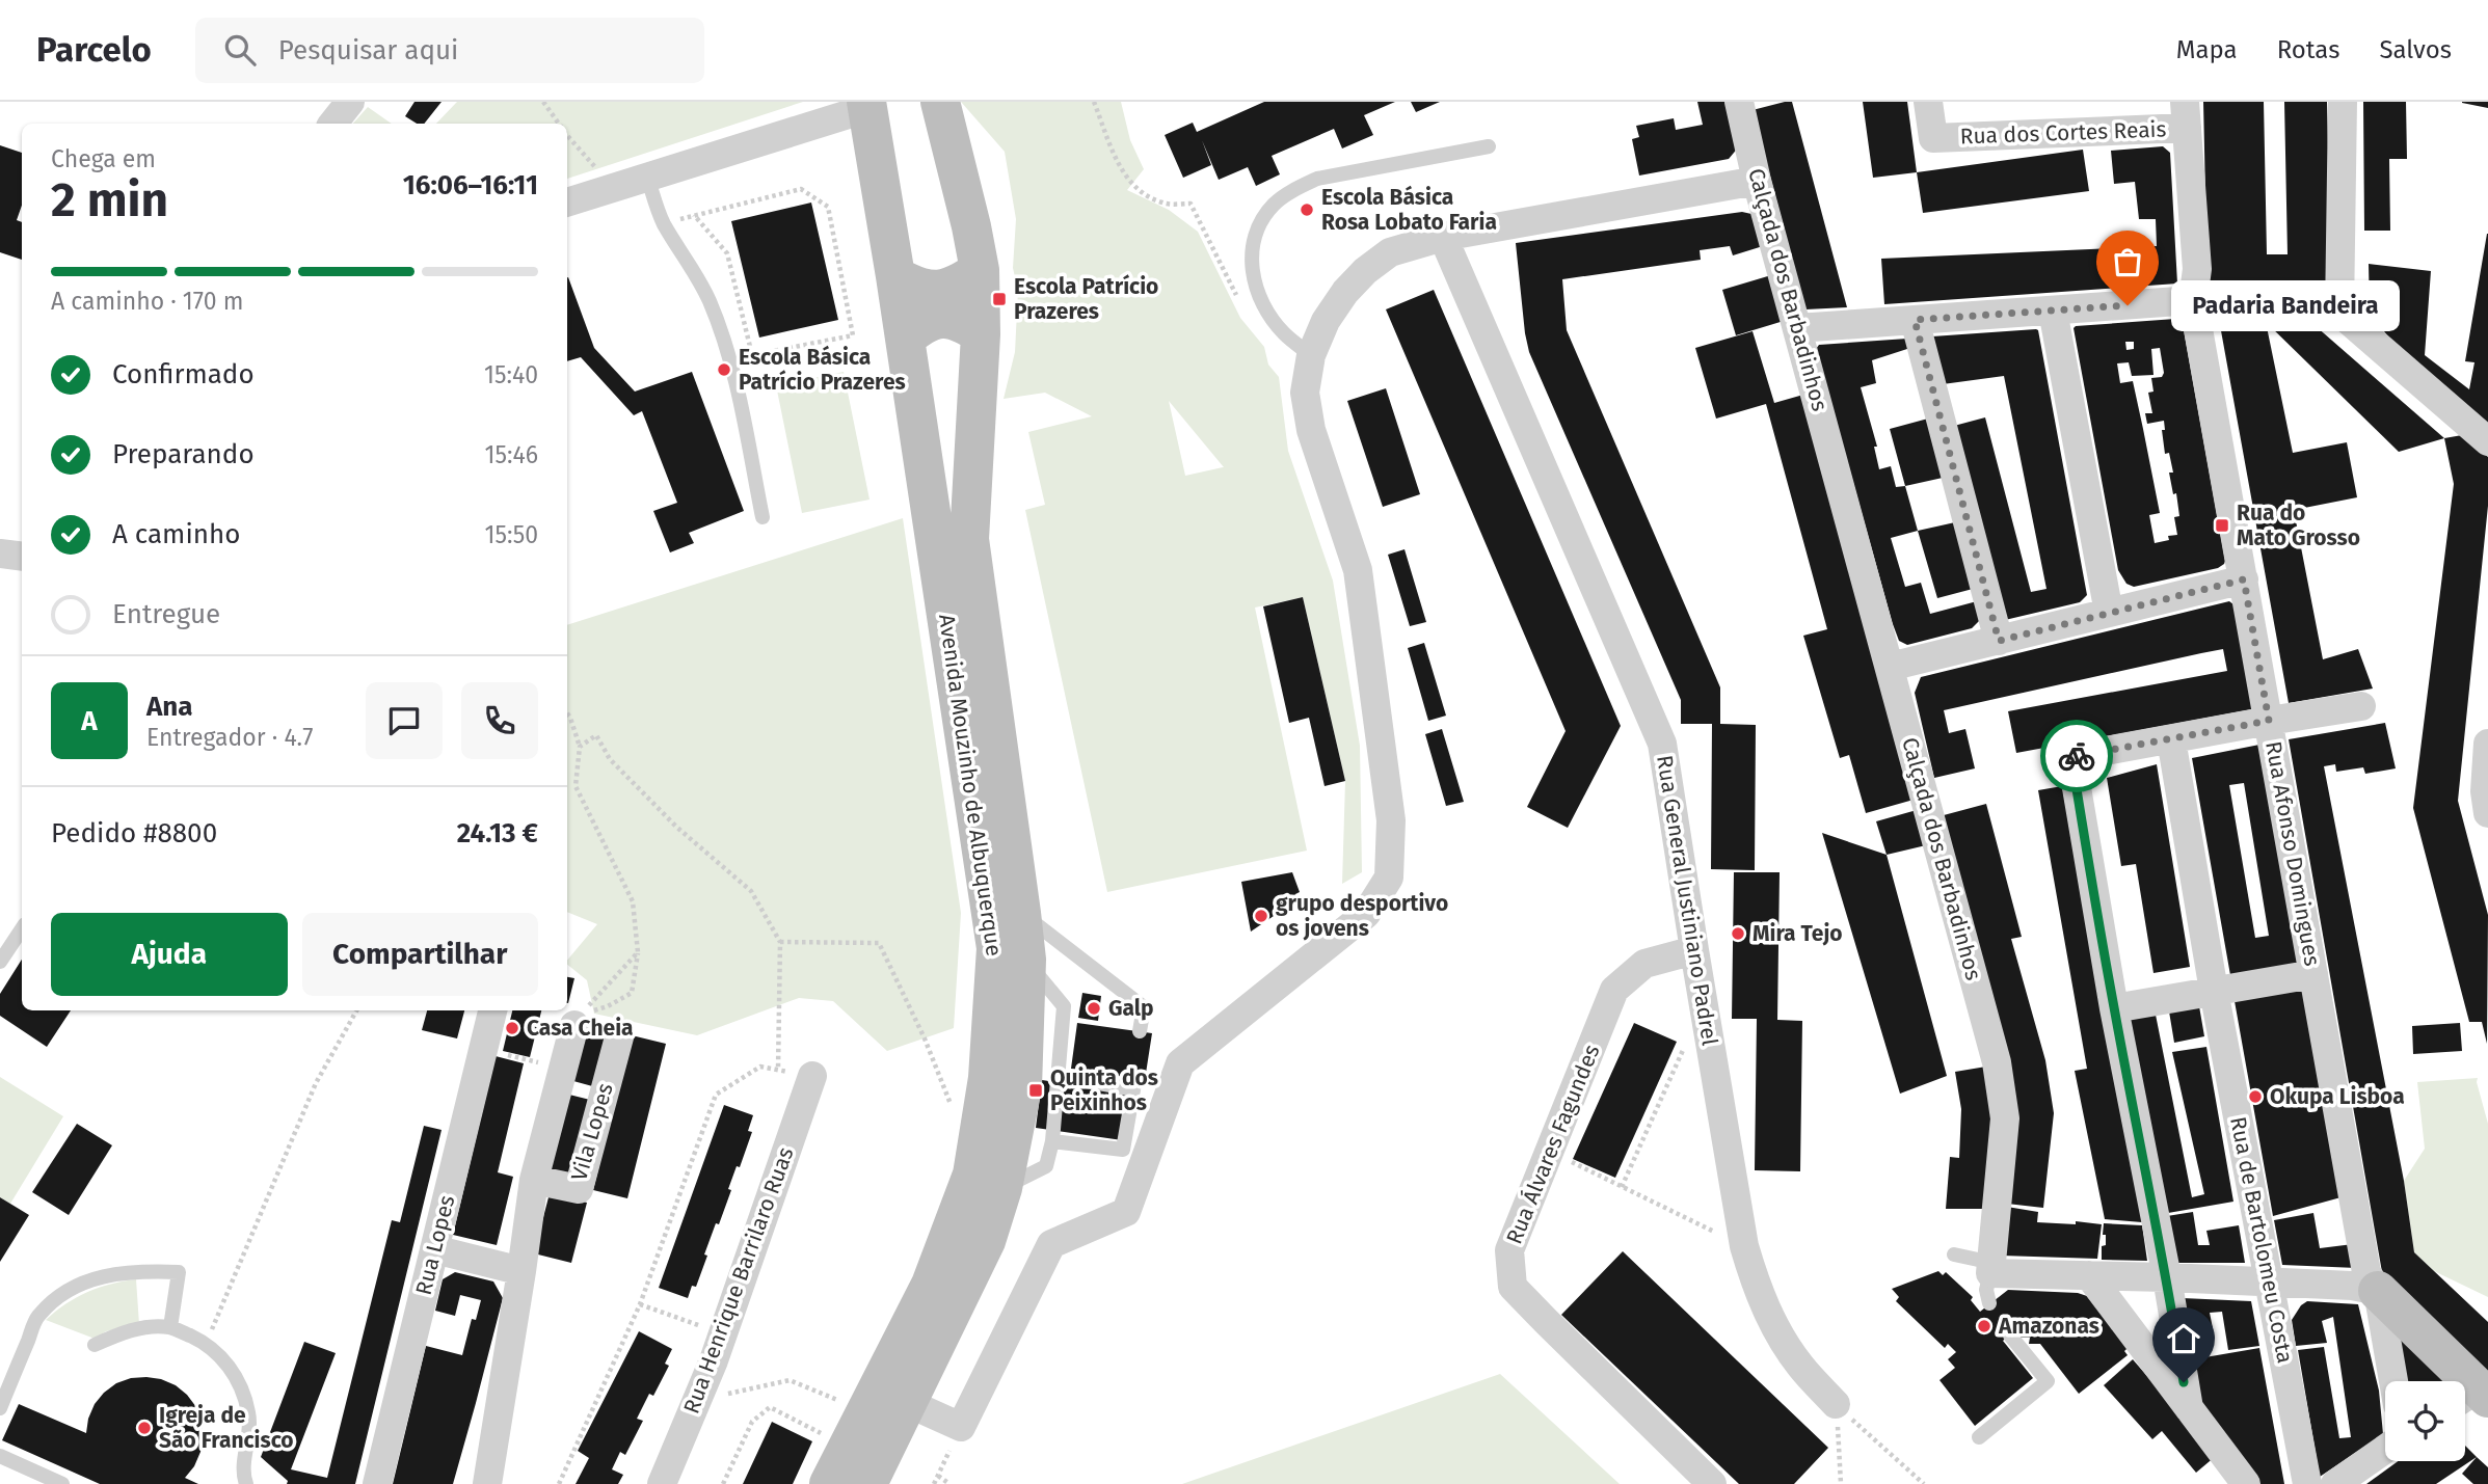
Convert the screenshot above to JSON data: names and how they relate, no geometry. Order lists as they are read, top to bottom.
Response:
{
  "streets": {
    "main road": ["Avenida Mouzinho de Albuquerque"],
    "street": [
      "Rua dos Cortes Reais",
      "Calçada dos Barbadinhos",
      "Rua Afonso Domingues",
      "Rua General Justiniano Padrel",
      "Vila Lopes",
      "Rua Álvares Fagundes",
      "Rua de Bartolomeu Costa",
      "Rua Lopes",
      "Rua Henrique Barrilaro Ruas"
    ]
  },
  "crossings": [
    ["Rua dos Cortes Reais", "Rua Afonso Domingues"],
    ["Rua General Justiniano Padrel", "Rua Álvares Fagundes"]
  ],
  "places": {
    "other": [
      "Escola Básica Rosa Lobato Faria",
      "Padaria Bandeira",
      "Escola Básica Patrício Prazeres",
      "grupo desportivo os jovens",
      "Mira Tejo",
      "Galp",
      "Casa Cheia",
      "Okupa Lisboa",
      "Amazonas",
      "Igreja de São Francisco"
    ],
    "transit": ["Escola Patrício Prazeres", "Rua do Mato Grosso", "Quinta dos Peixinhos"]
  },
  "page": {
    "header": "Parcelo",
    "search": "Pesquisar aqui",
    "nav": ["Mapa", "Rotas", "Salvos"],
    "heading": ["2 min", "Chega em", "16:06–16:11"],
    "panel": [
      "Ana",
      "Entregador · 4.7",
      "Pedido #8800",
      "24.13 €"
    ],
    "bar": "A caminho · 170 m",
    "bubble": "Padaria Bandeira",
    "list": [
      ["Confirmado", "15:40"],
      ["Preparando", "15:46"],
      ["A caminho", "15:50"],
      "Entregue"
    ],
    "round": "A",
    "buttons": ["Ajuda", "Compartilhar"]
  }
}
